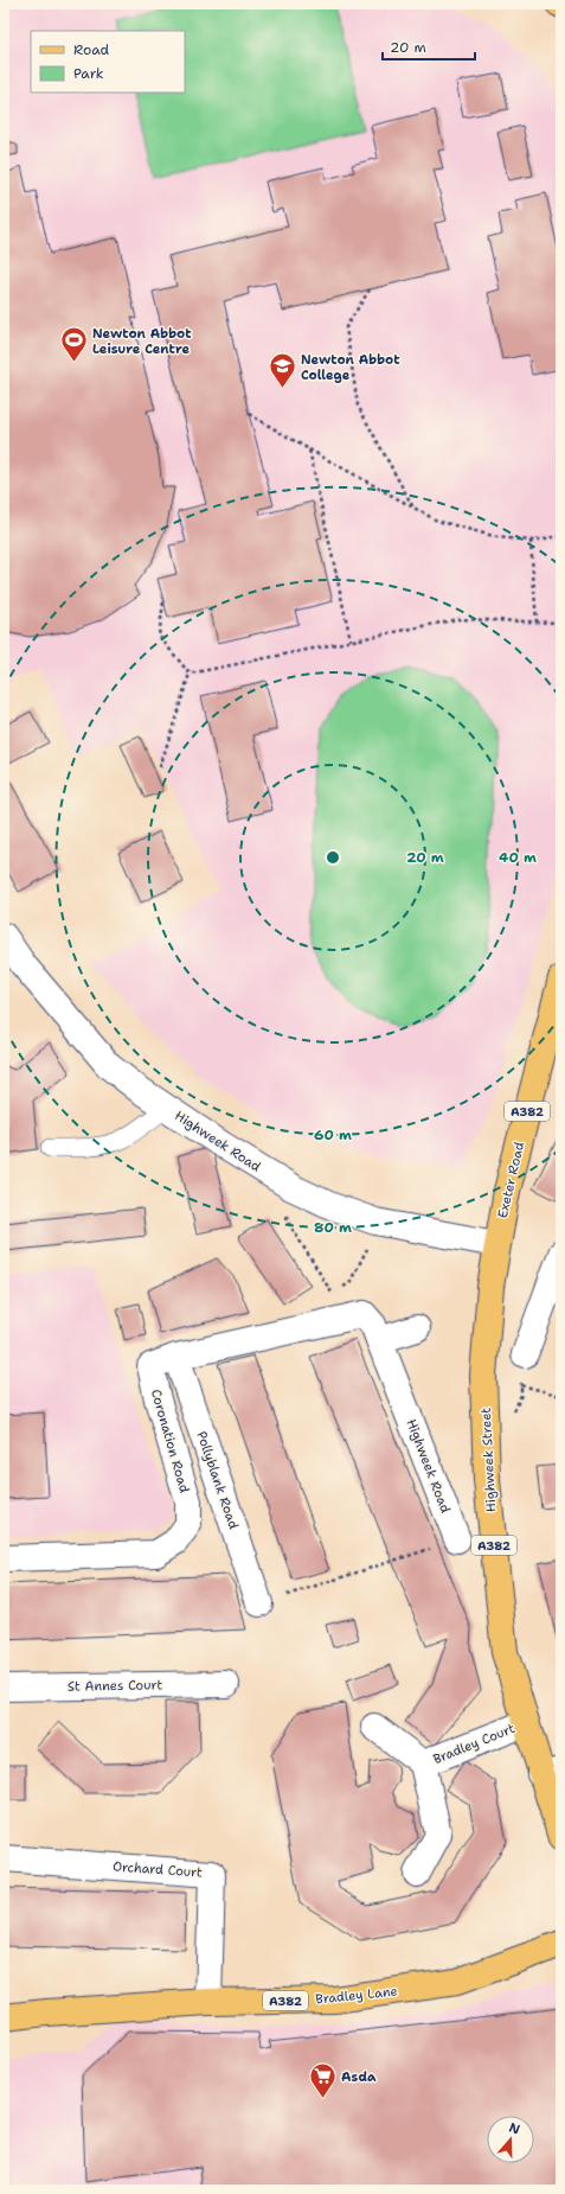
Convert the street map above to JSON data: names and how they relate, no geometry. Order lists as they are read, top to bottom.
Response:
{
  "streets": {
    "main road": [
      "A382",
      "Exeter Road",
      "Highweek Street",
      "Bradley Lane"
    ],
    "street": [
      "Highweek Road",
      "Coronation Road",
      "Pollyblank Road",
      "St Annes Court",
      "Bradley Court",
      "Orchard Court"
    ]
  },
  "crossings": [
    ["Highweek Road", "Exeter Road"],
    ["Highweek Road", "Coronation Road"],
    ["Highweek Road", "Highweek Street"],
    ["Exeter Road", "Highweek Street"],
    ["Coronation Road", "Pollyblank Road"],
    ["Highweek Street", "Bradley Court"],
    ["Orchard Court", "Bradley Lane"]
  ],
  "places": {
    "sports": ["Newton Abbot Leisure Centre"],
    "school or university": ["Newton Abbot College"],
    "supermarket": ["Asda"]
  },
  "legend": ["Road", "Park"],
  "scale_bar": "20 m",
  "north": "top",
  "rings": [
    "20 m",
    "40 m",
    "60 m",
    "80 m"
  ]
}
